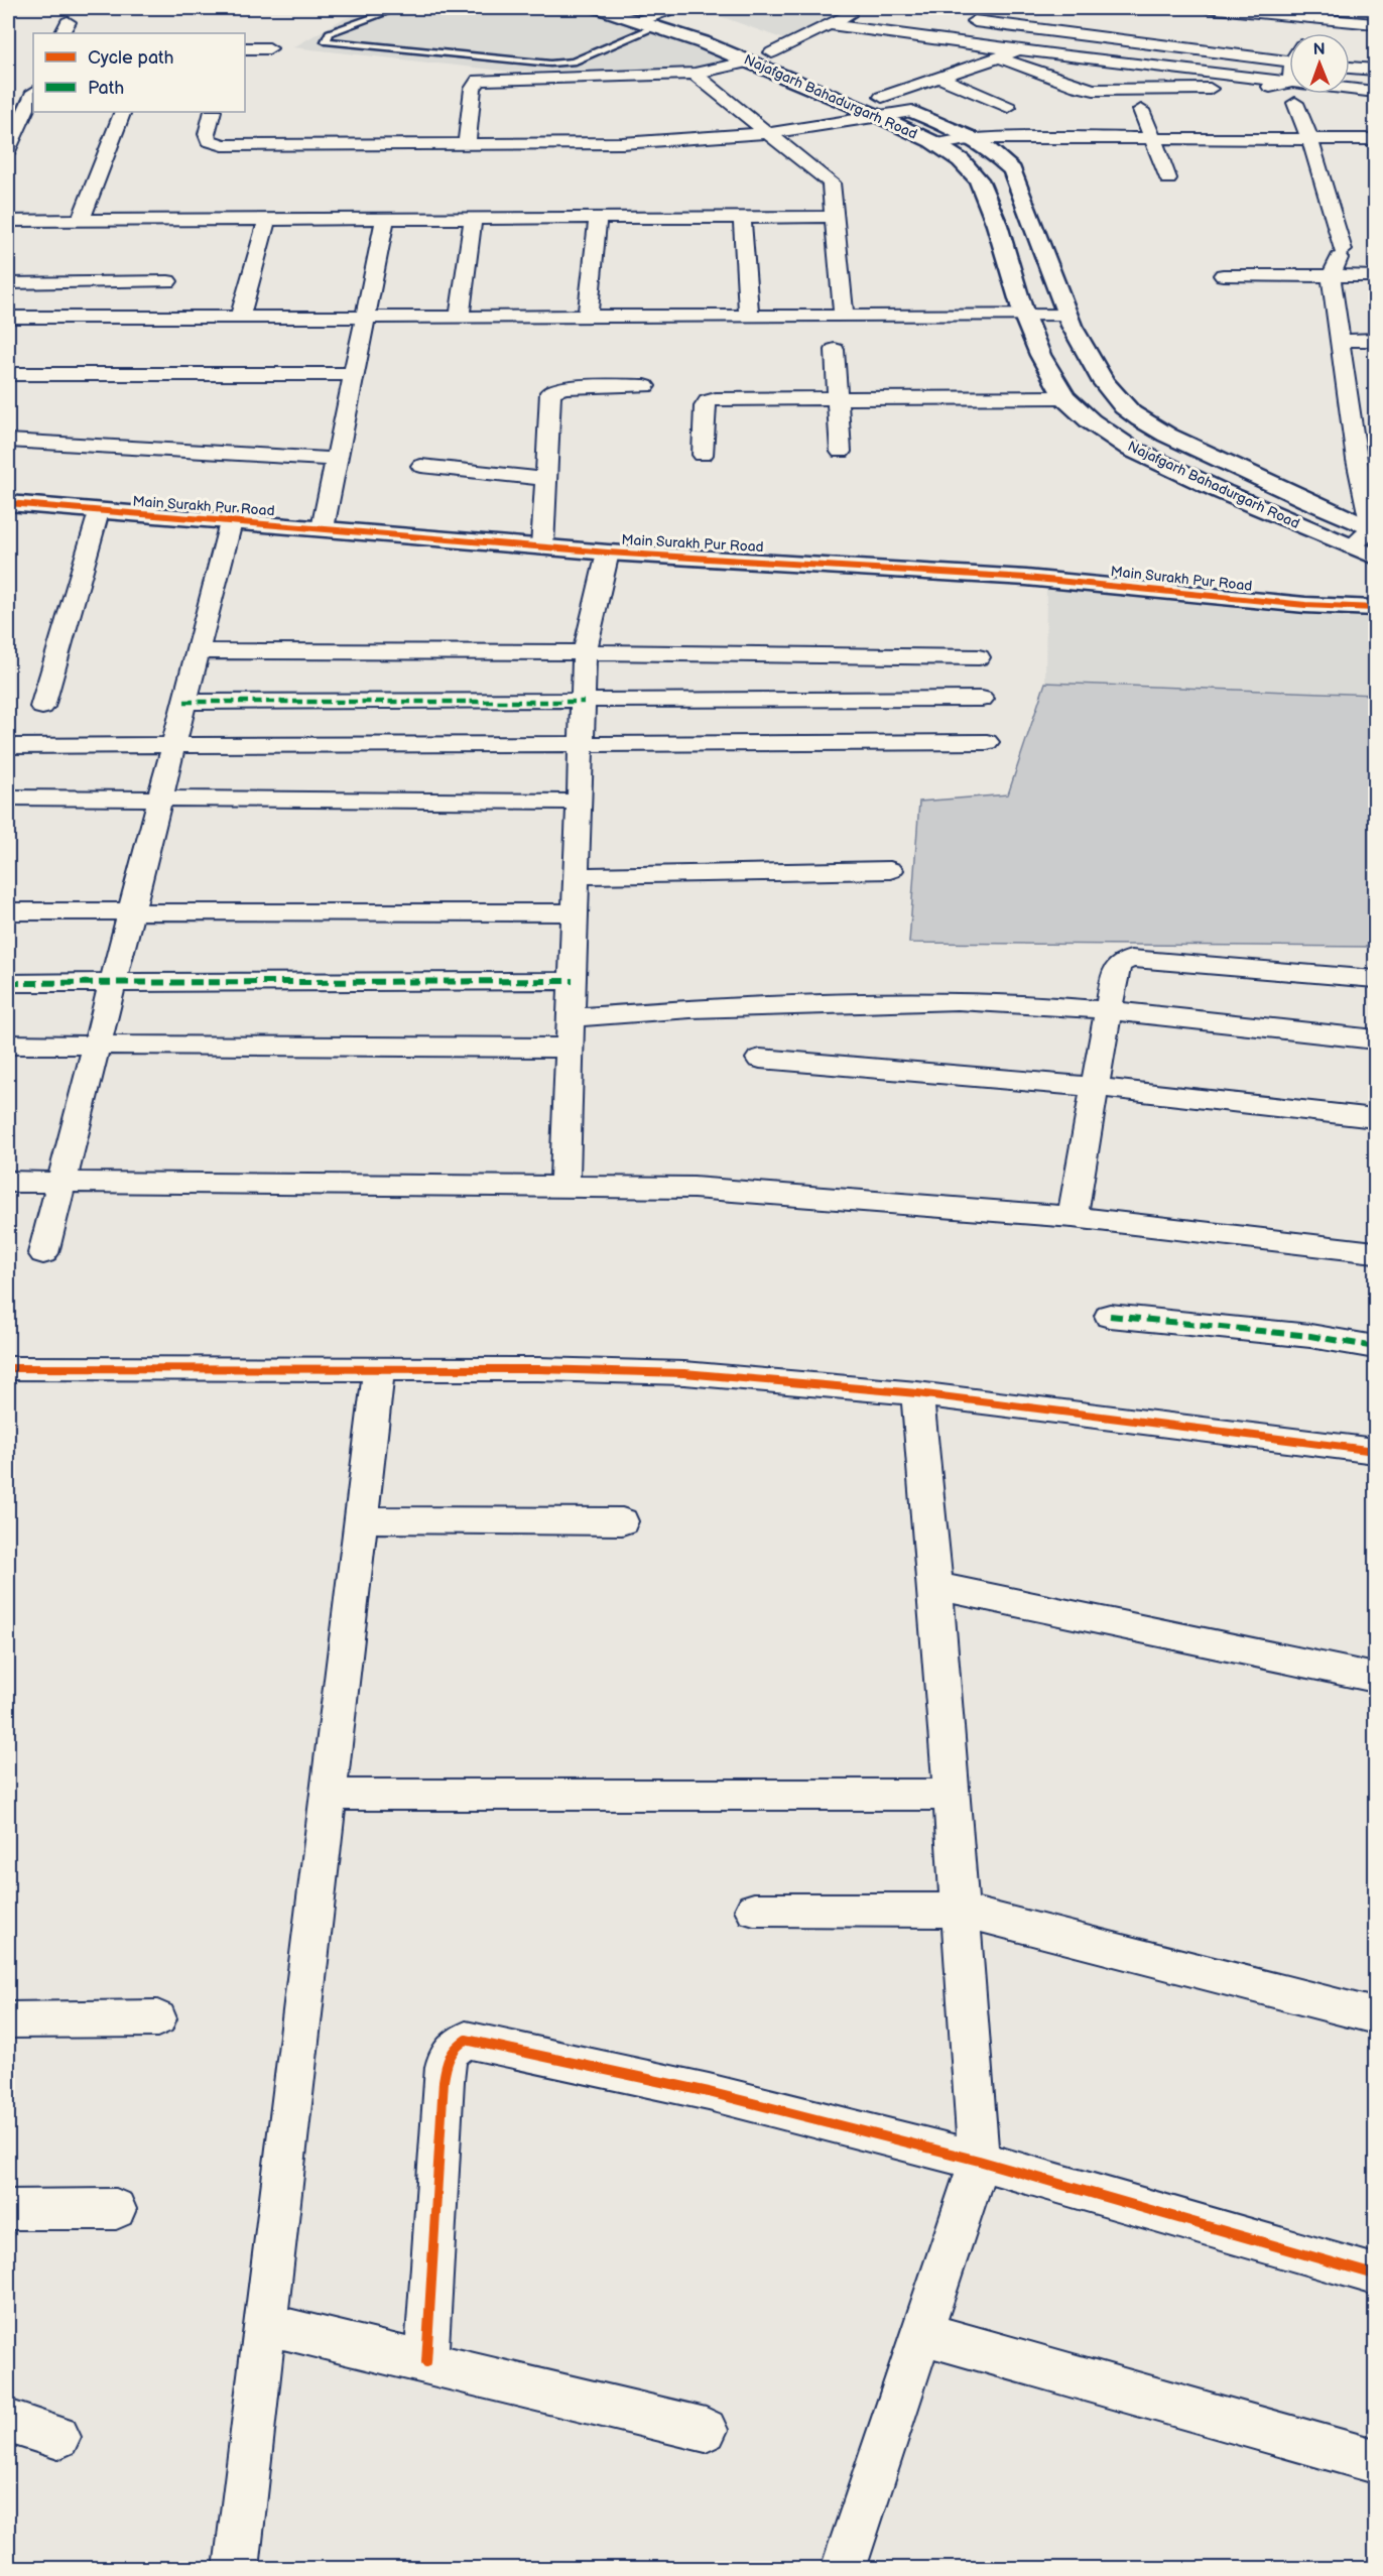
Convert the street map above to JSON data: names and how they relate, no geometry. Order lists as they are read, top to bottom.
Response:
{
  "streets": {
    "main road": ["Najafgarh Bahadurgarh Road", "Main Surakh Pur Road"]
  },
  "legend": ["Cycle path", "Path"],
  "north": "top"
}
